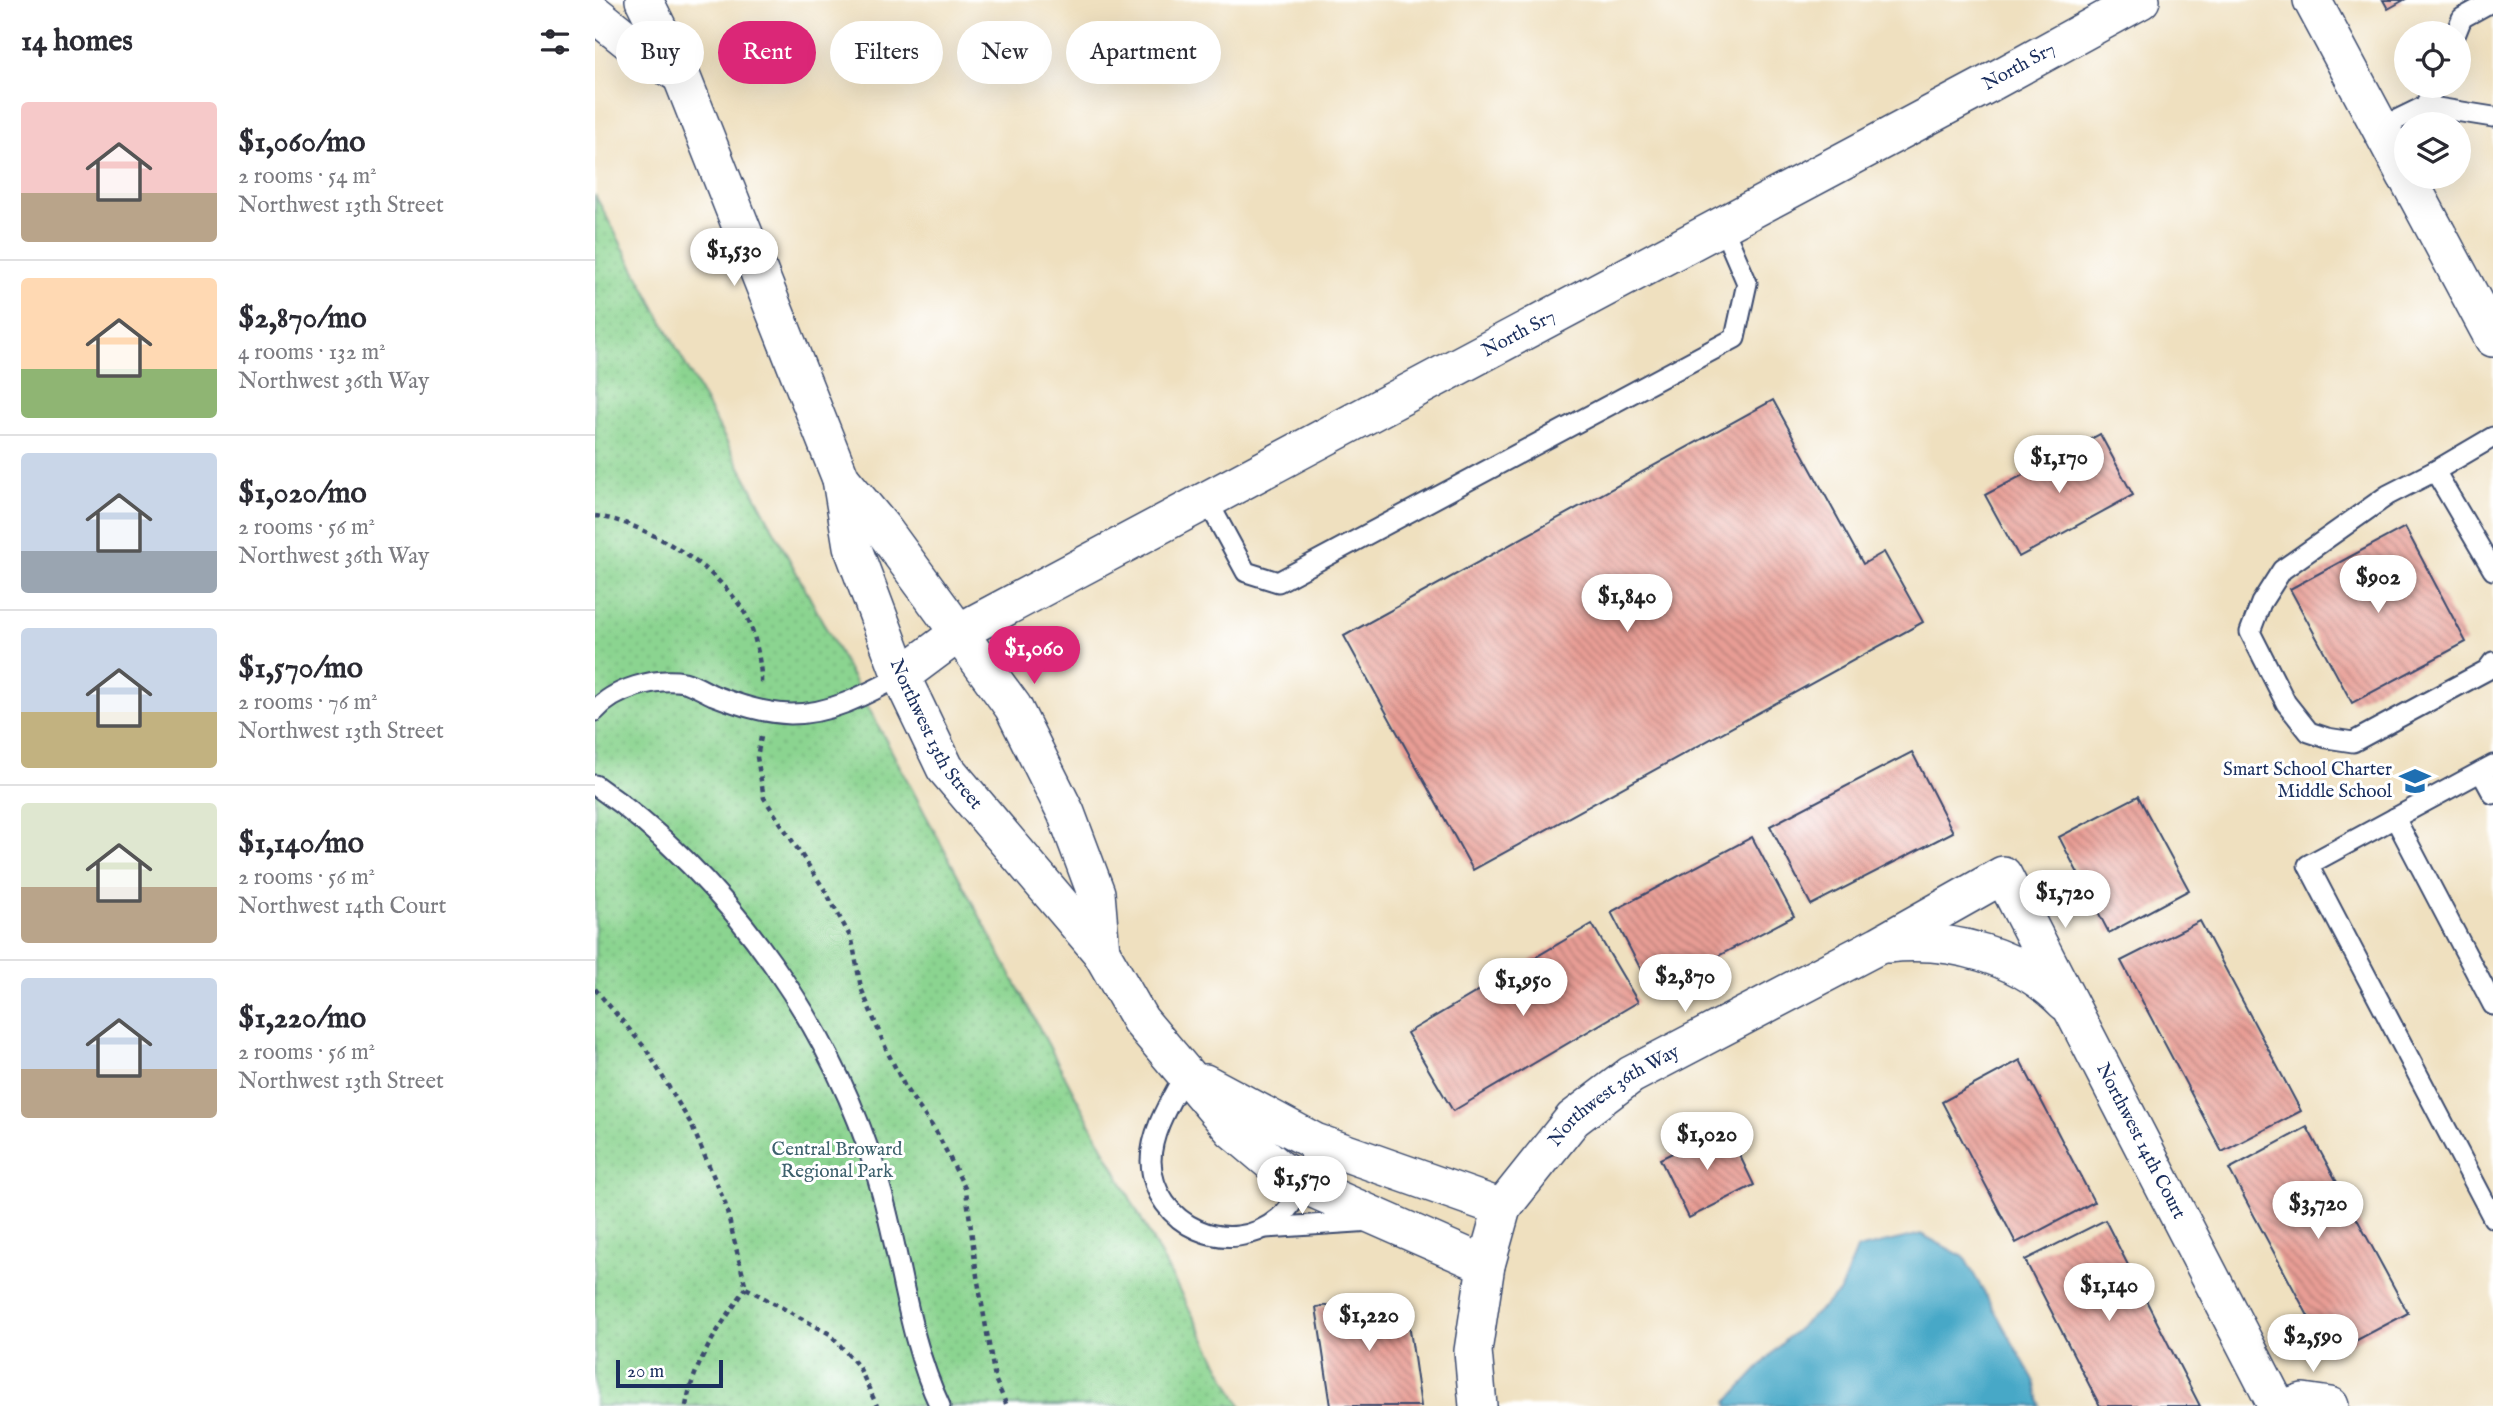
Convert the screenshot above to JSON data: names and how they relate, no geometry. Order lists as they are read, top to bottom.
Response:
{
  "streets": {
    "street": [
      "North Sr7",
      "Northwest 13th Street",
      "Northwest 36th Way",
      "Northwest 14th Court"
    ]
  },
  "crossings": [
    ["North Sr7", "Northwest 13th Street"],
    ["Northwest 13th Street", "Northwest 36th Way"],
    ["Northwest 36th Way", "Northwest 14th Court"]
  ],
  "parks": ["Central Broward Regional Park"],
  "places": {
    "school or university": ["Smart School Charter Middle School"]
  },
  "scale_bar": "20 m",
  "page": {
    "heading": "14 homes",
    "chip": [
      "Buy",
      "Rent",
      "Filters",
      "New",
      "Apartment"
    ],
    "list": [
      {
        "name": "$1,060/mo",
        "note": "2 rooms · 54 m² · Northwest 13th Street"
      },
      {
        "name": "$2,870/mo",
        "note": "4 rooms · 132 m² · Northwest 36th Way"
      },
      {
        "name": "$1,020/mo",
        "note": "2 rooms · 56 m² · Northwest 36th Way"
      },
      {
        "name": "$1,570/mo",
        "note": "2 rooms · 76 m² · Northwest 13th Street"
      },
      {
        "name": "$1,140/mo",
        "note": "2 rooms · 56 m² · Northwest 14th Court"
      },
      {
        "name": "$1,220/mo",
        "note": "2 rooms · 56 m² · Northwest 13th Street"
      }
    ],
    "price": [
      "$1,530",
      "$1,170",
      "$902",
      "$1,840",
      "$1,060",
      "$1,720",
      "$2,870",
      "$1,950",
      "$1,020",
      "$1,570",
      "$3,720",
      "$1,140",
      "$1,220",
      "$2,590"
    ],
    "scale": "20 m"
  }
}
